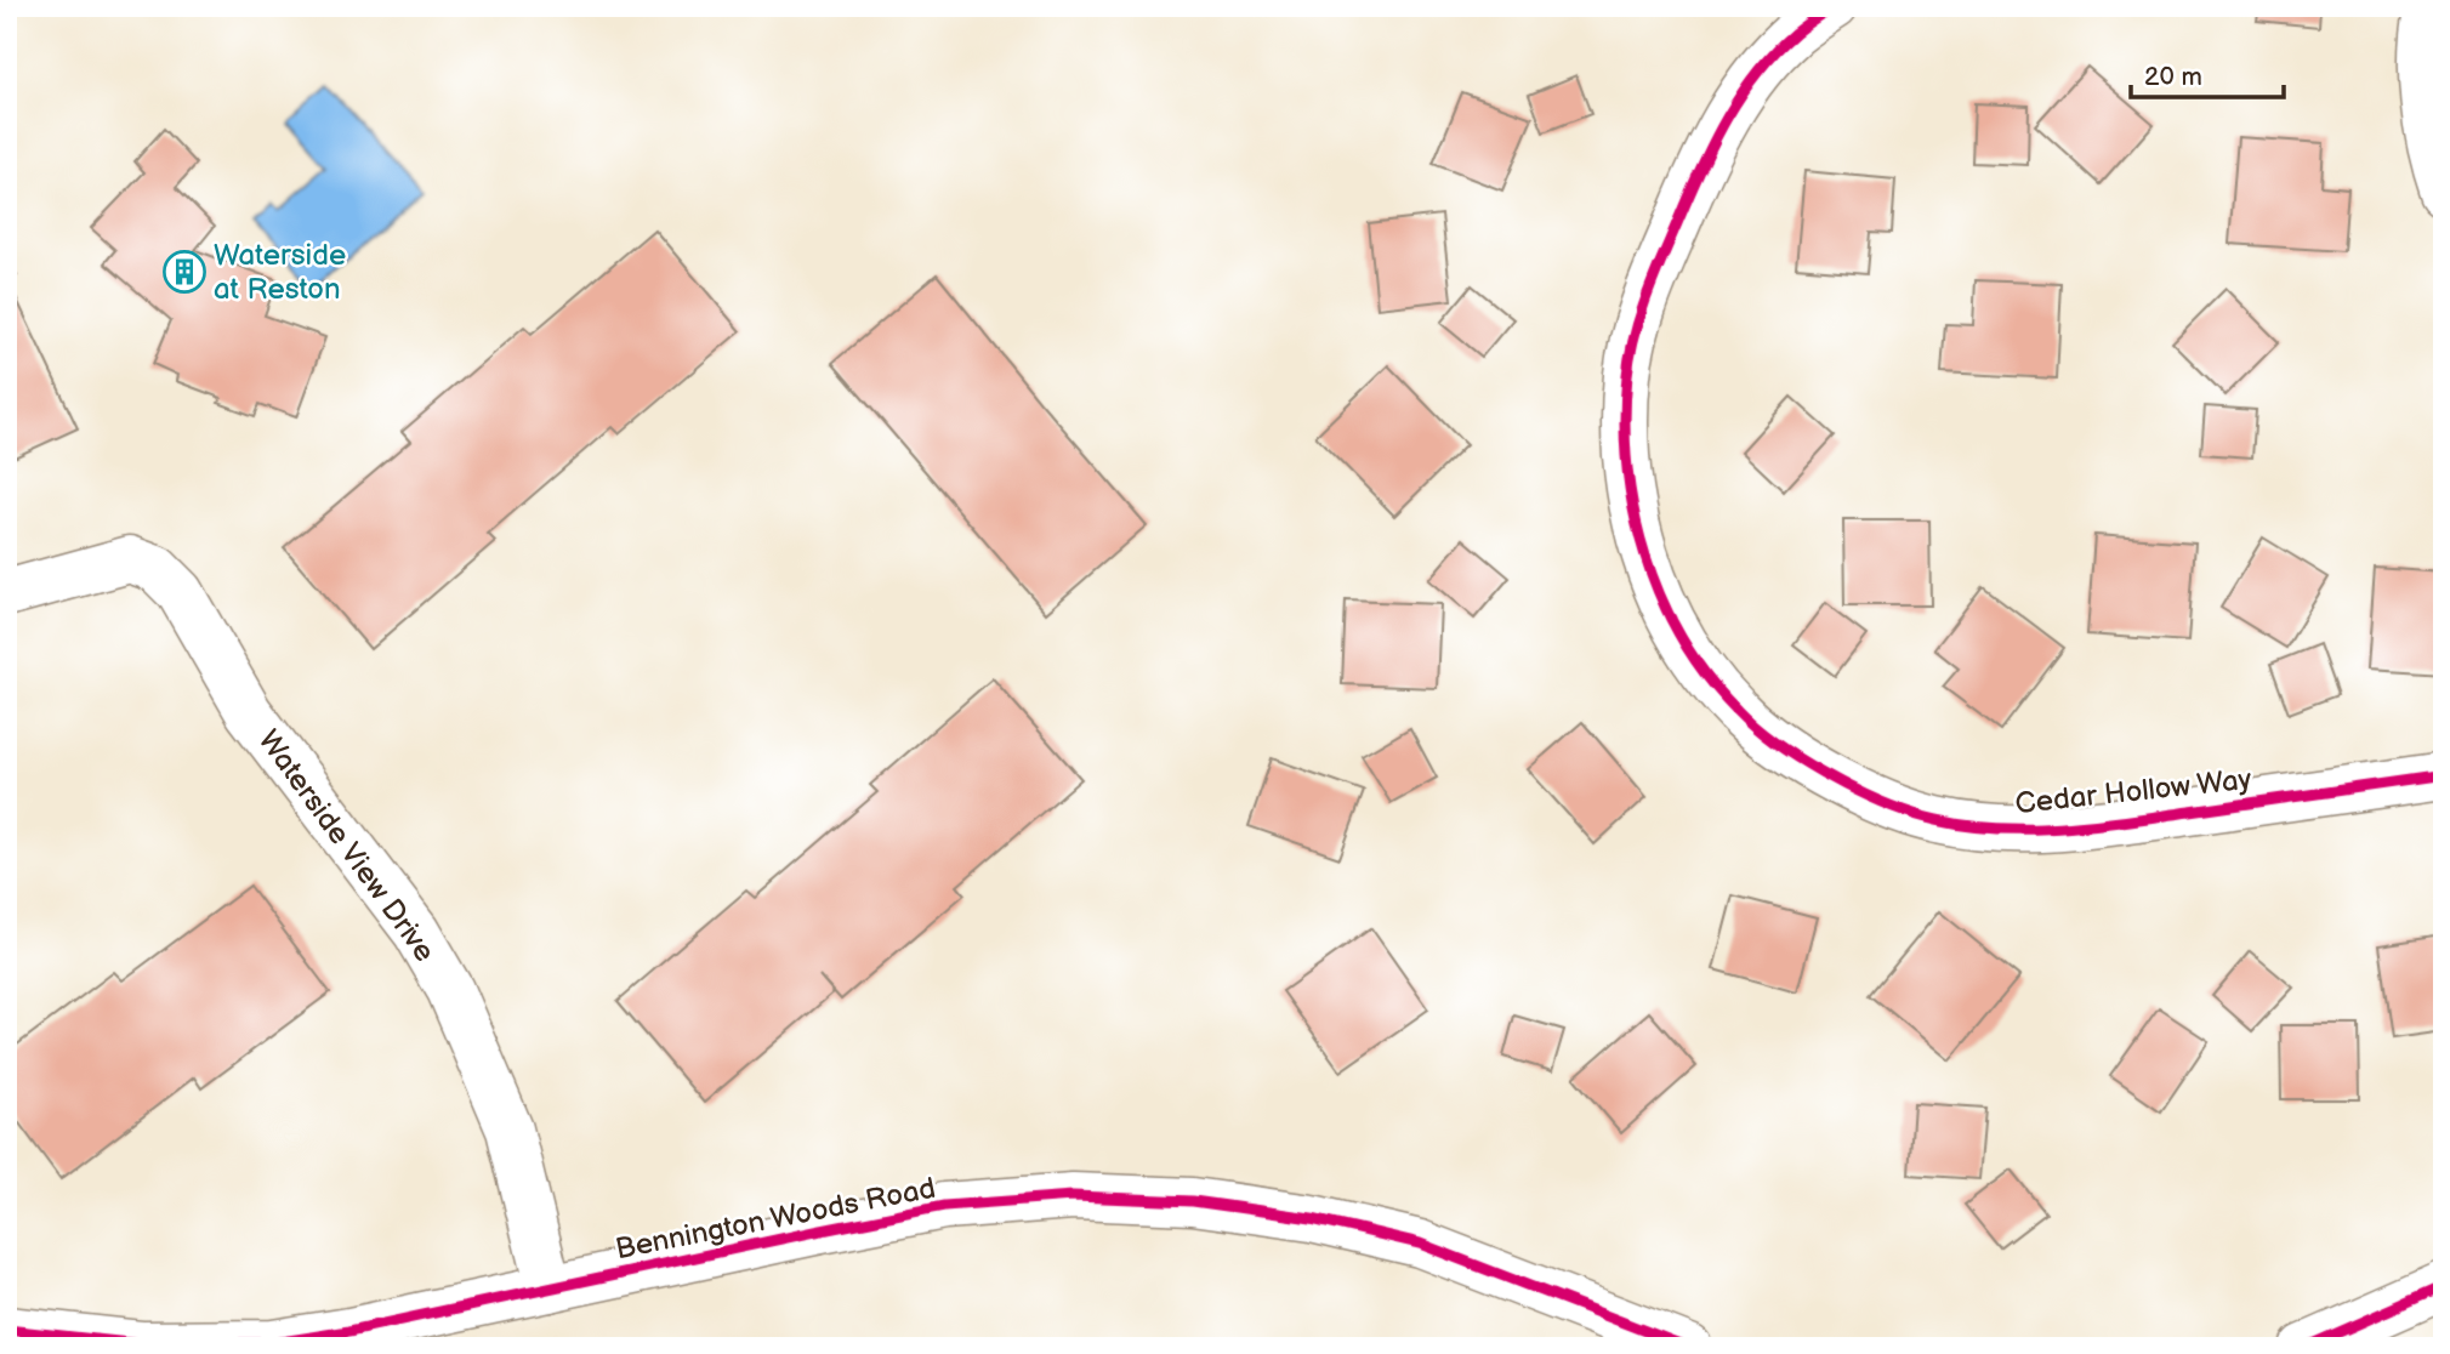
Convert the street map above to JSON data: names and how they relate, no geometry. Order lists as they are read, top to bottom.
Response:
{
  "streets": {
    "street": ["Cedar Hollow Way", "Waterside View Drive", "Bennington Woods Road"]
  },
  "crossings": [
    ["Waterside View Drive", "Bennington Woods Road"]
  ],
  "places": {
    "building": ["Waterside at Reston"]
  },
  "scale_bar": "20 m"
}
